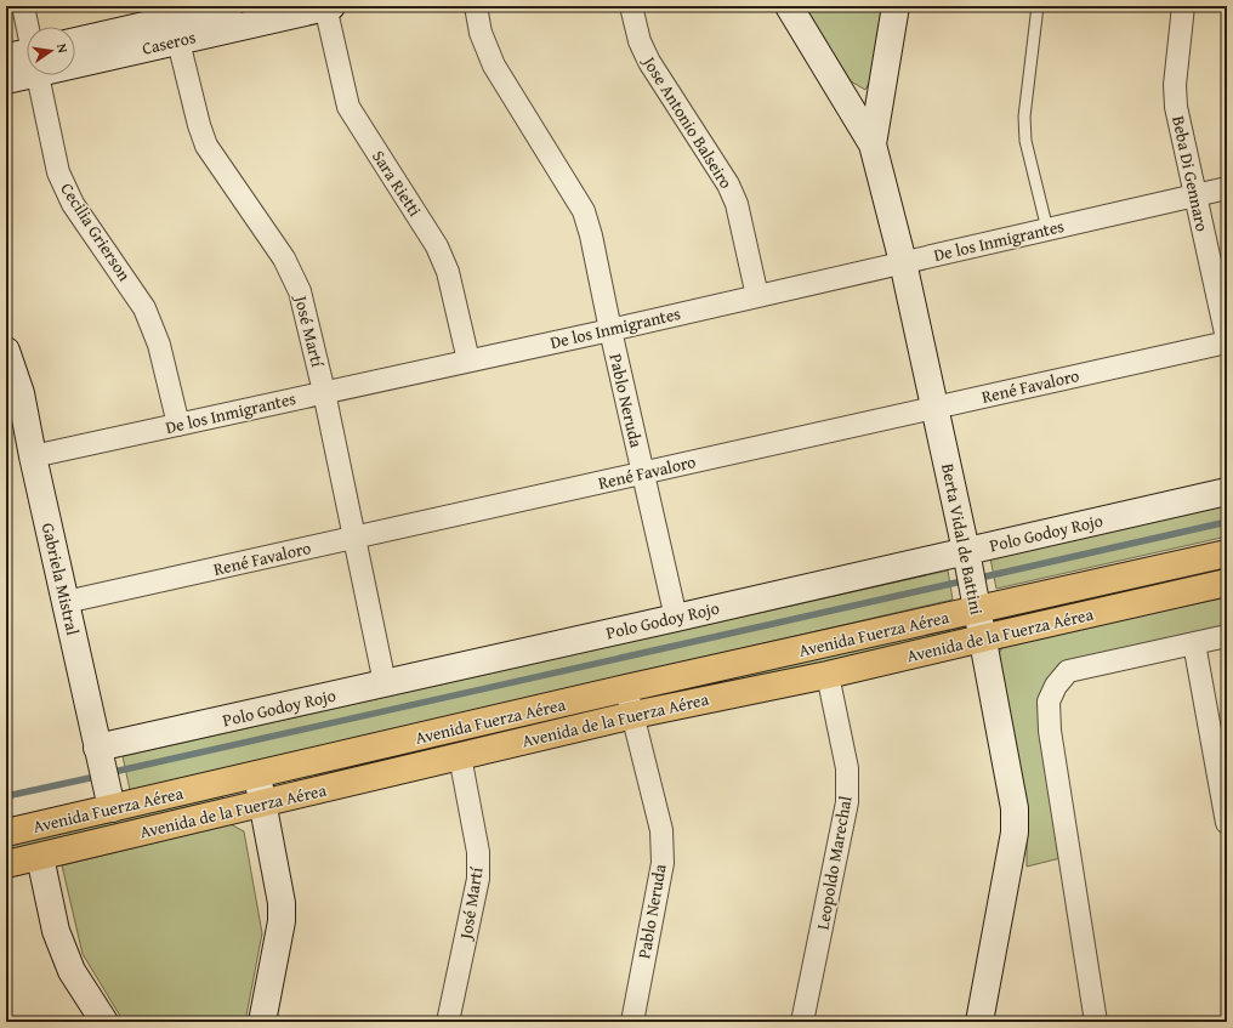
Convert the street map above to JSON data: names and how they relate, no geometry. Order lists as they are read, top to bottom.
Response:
{
  "streets": {
    "main road": ["Avenida Fuerza Aérea", "Avenida de la Fuerza Aérea"],
    "street": [
      "Caseros",
      "Jose Antonio Balseiro",
      "Beba Di Gennaro",
      "Sara Rietti",
      "Cecilia Grierson",
      "De los Inmigrantes",
      "José Martí",
      "René Favaloro",
      "Pablo Neruda",
      "Polo Godoy Rojo",
      "Berta Vidal de Battini",
      "Gabriela Mistral",
      "Leopoldo Marechal"
    ]
  },
  "crossings": [
    ["Caseros", "Sara Rietti"],
    ["Caseros", "José Martí"],
    ["Jose Antonio Balseiro", "De los Inmigrantes"],
    ["Beba Di Gennaro", "De los Inmigrantes"],
    ["Beba Di Gennaro", "René Favaloro"],
    ["Sara Rietti", "De los Inmigrantes"],
    ["Cecilia Grierson", "De los Inmigrantes"],
    ["De los Inmigrantes", "José Martí"],
    ["De los Inmigrantes", "Pablo Neruda"],
    ["De los Inmigrantes", "Berta Vidal de Battini"],
    ["De los Inmigrantes", "Gabriela Mistral"],
    ["José Martí", "René Favaloro"],
    ["José Martí", "Polo Godoy Rojo"],
    ["José Martí", "Avenida de la Fuerza Aérea"],
    ["René Favaloro", "Pablo Neruda"],
    ["René Favaloro", "Berta Vidal de Battini"],
    ["René Favaloro", "Gabriela Mistral"],
    ["Pablo Neruda", "Polo Godoy Rojo"],
    ["Pablo Neruda", "Avenida Fuerza Aérea"],
    ["Pablo Neruda", "Avenida de la Fuerza Aérea"],
    ["Polo Godoy Rojo", "Berta Vidal de Battini"],
    ["Polo Godoy Rojo", "Gabriela Mistral"],
    ["Berta Vidal de Battini", "Avenida Fuerza Aérea"],
    ["Berta Vidal de Battini", "Avenida de la Fuerza Aérea"],
    ["Gabriela Mistral", "Avenida Fuerza Aérea"],
    ["Avenida Fuerza Aérea", "Avenida de la Fuerza Aérea"],
    ["Avenida de la Fuerza Aérea", "Leopoldo Marechal"]
  ],
  "north": "right"
}
